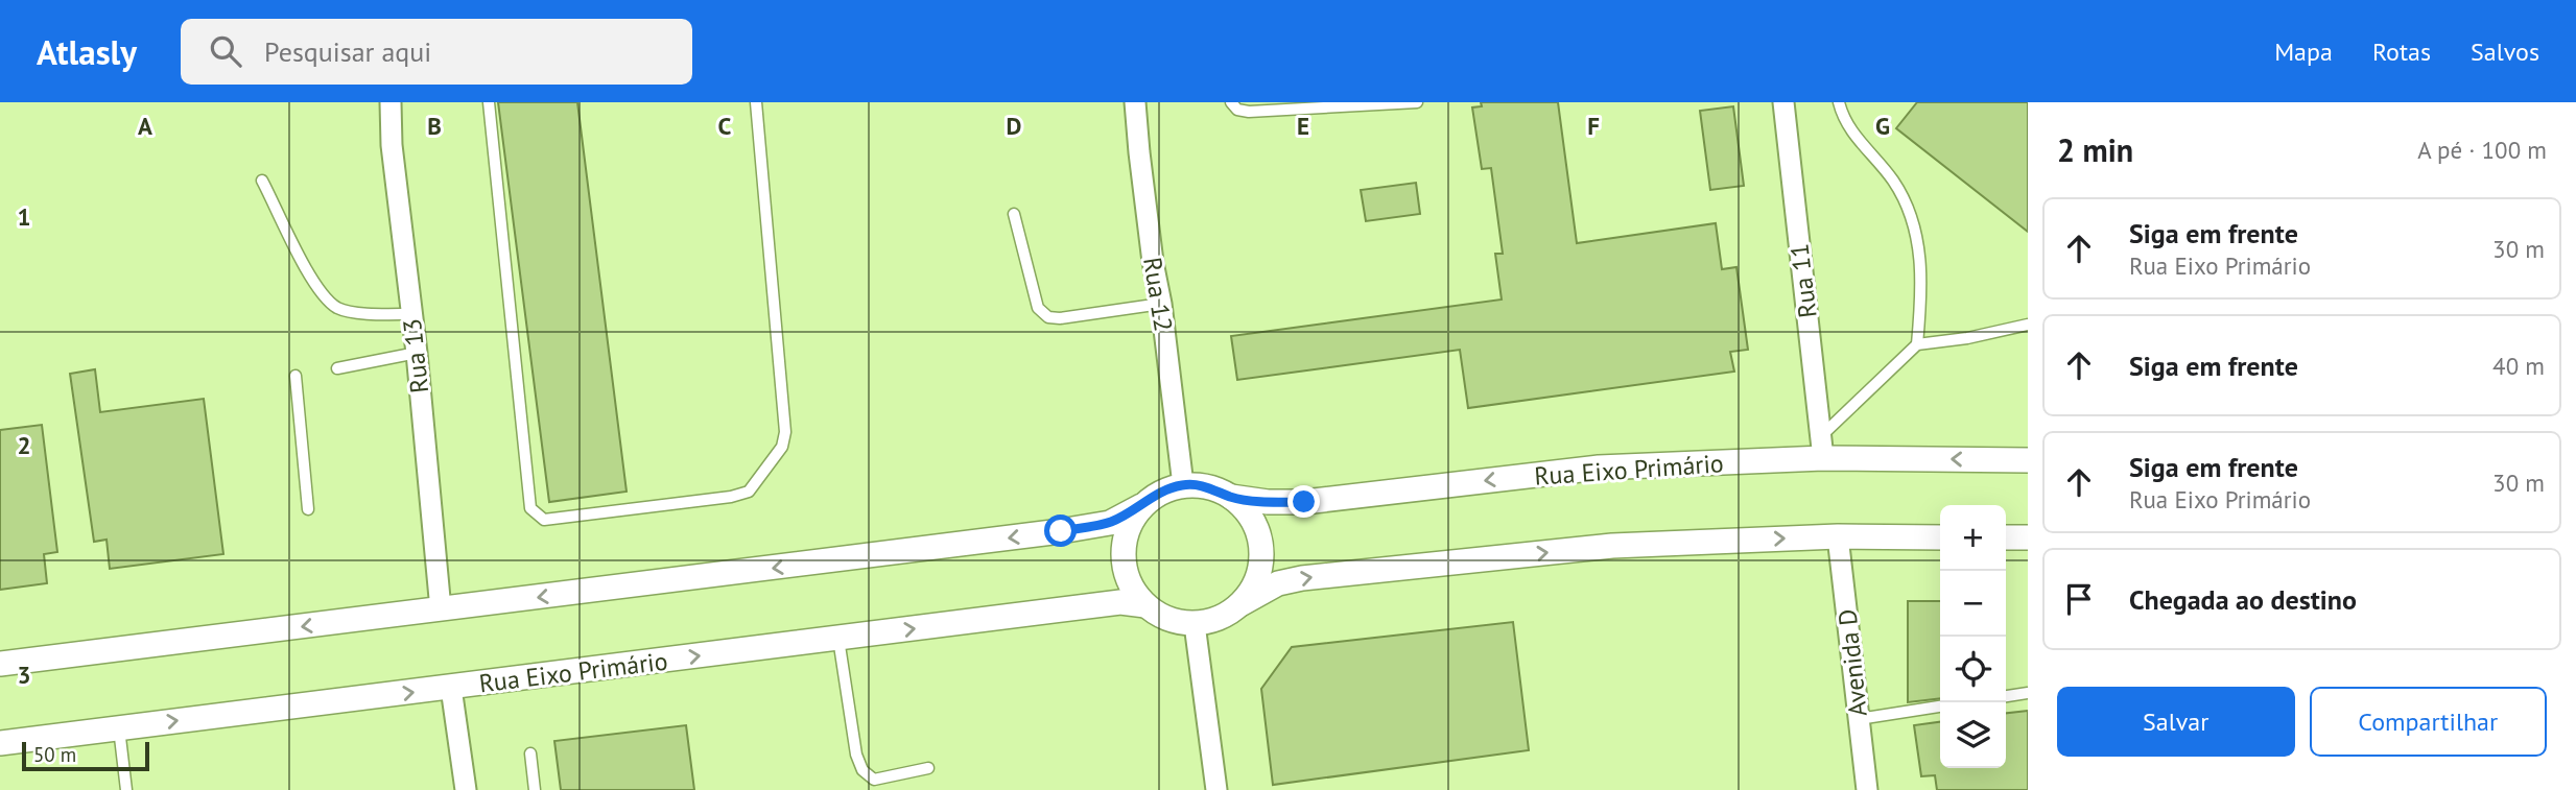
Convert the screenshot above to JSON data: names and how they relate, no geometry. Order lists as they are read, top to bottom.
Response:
{
  "streets": {
    "street": [
      "Rua 11",
      "Rua 12",
      "Rua 13",
      "Rua Eixo Primário",
      "Avenida D"
    ]
  },
  "crossings": [
    ["Rua 11", "Rua Eixo Primário"],
    ["Rua 12", "Rua Eixo Primário"]
  ],
  "scale_bar": "50 m",
  "page": {
    "header": "Atlasly",
    "search": "Pesquisar aqui",
    "nav": ["Mapa", "Rotas", "Salvos"],
    "heading": ["2 min", "A pé · 100 m"],
    "list": [
      ["Siga em frente", "Rua Eixo Primário", "30 m"],
      ["Siga em frente", "40 m"],
      ["Siga em frente", "Rua Eixo Primário", "30 m"],
      "Chegada ao destino"
    ],
    "map_buttons": ["+", "−"],
    "buttons": ["Salvar", "Compartilhar"],
    "scale": "50 m"
  },
  "grid": {
    "columns": [
      "A",
      "B",
      "C",
      "D",
      "E",
      "F",
      "G"
    ],
    "rows": ["1", "2", "3"]
  }
}
